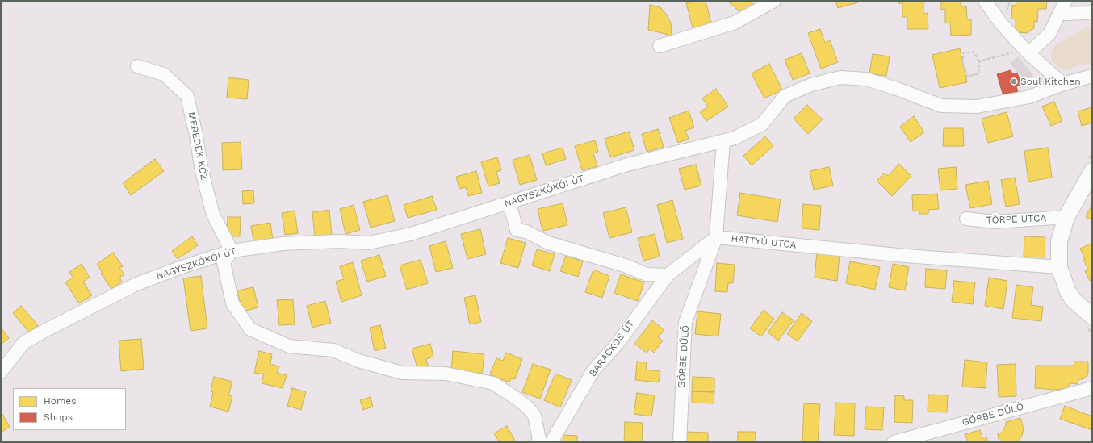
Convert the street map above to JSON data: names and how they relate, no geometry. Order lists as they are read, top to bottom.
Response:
{
  "streets": {
    "street": [
      "MEREDEK KÖZ",
      "NAGYSZKÓKÓI ÚT",
      "TÖRPE UTCA",
      "HATTYÚ UTCA",
      "BARACKOS ÚT",
      "GÖRBE DŰLŐ"
    ]
  },
  "crossings": [
    ["MEREDEK KÖZ", "NAGYSZKÓKÓI ÚT"],
    ["HATTYÚ UTCA", "GÖRBE DŰLŐ"]
  ],
  "places": ["Soul Kitchen"],
  "legend": ["Homes", "Shops"]
}
